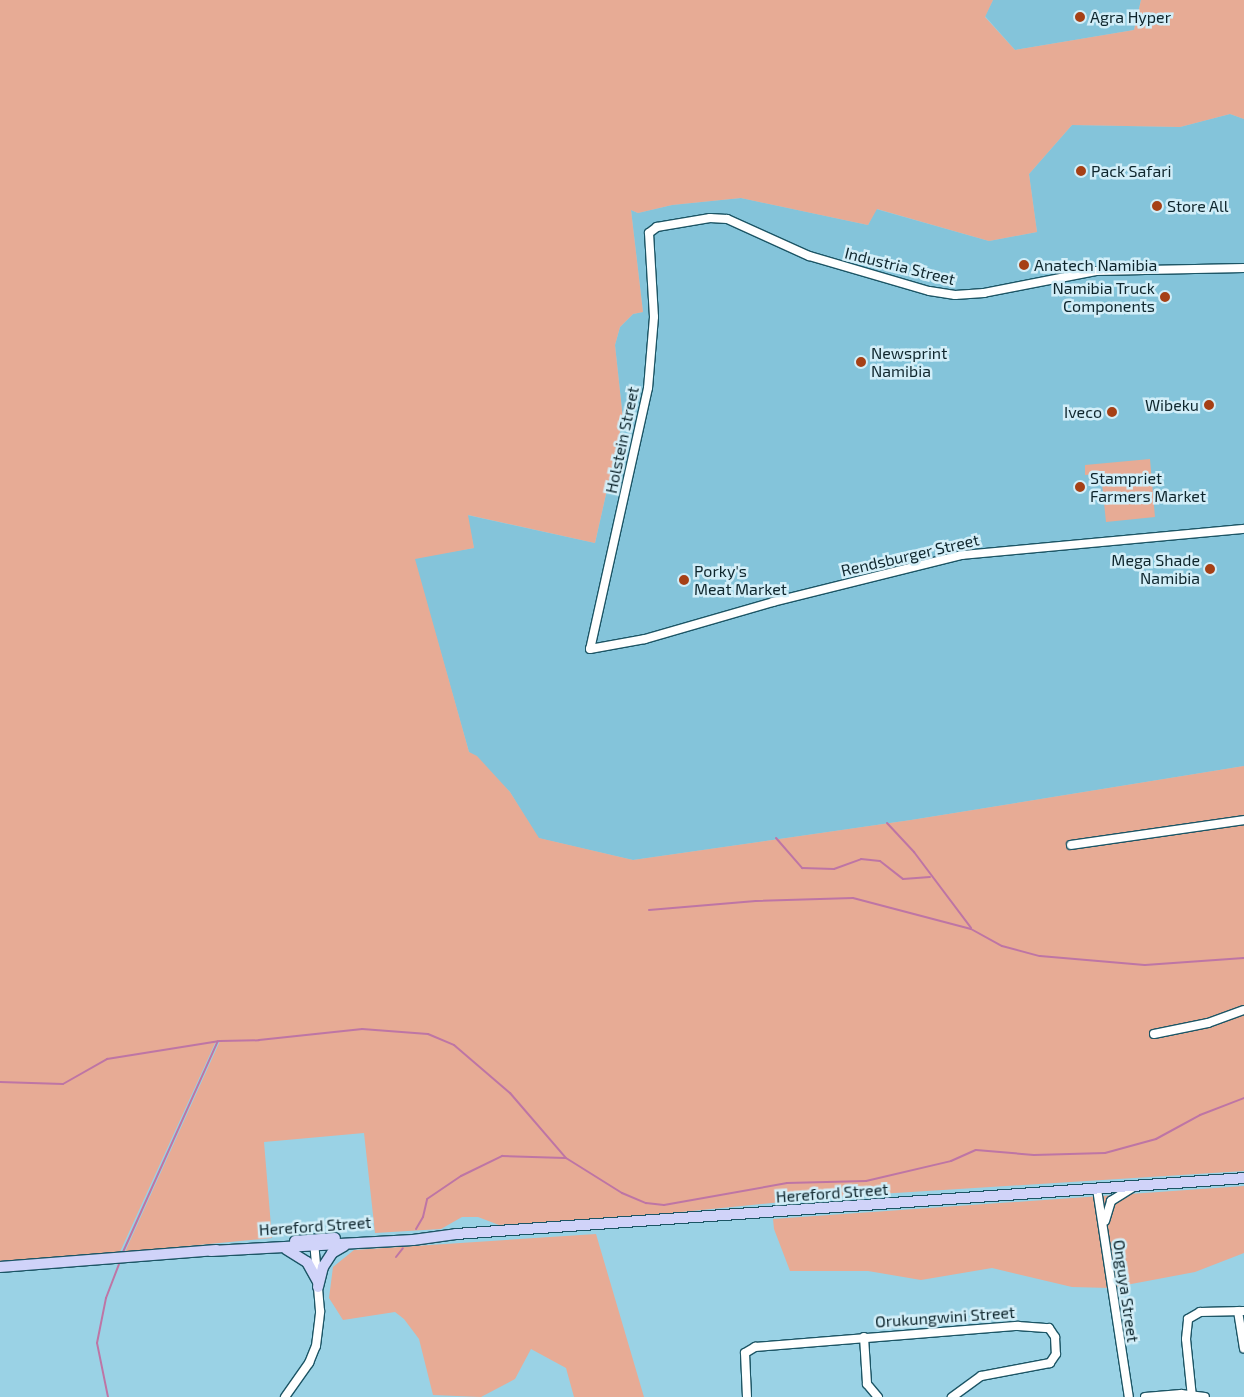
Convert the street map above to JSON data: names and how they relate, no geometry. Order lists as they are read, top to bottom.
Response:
{
  "streets": {
    "main road": ["Hereford Street"],
    "street": [
      "Industria Street",
      "Holstein Street",
      "Rendsburger Street",
      "Onguya Street",
      "Orukungwini Street"
    ]
  },
  "crossings": [
    ["Industria Street", "Holstein Street"],
    ["Holstein Street", "Rendsburger Street"],
    ["Hereford Street", "Onguya Street"]
  ],
  "places": [
    "Agra Hyper",
    "Pack Safari",
    "Store All",
    "Anatech Namibia",
    "Namibia Truck Components",
    "Newsprint Namibia",
    "Wibeku",
    "Iveco",
    "Stampriet Farmers Market",
    "Mega Shade Namibia",
    "Porky's Meat Market"
  ]
}
